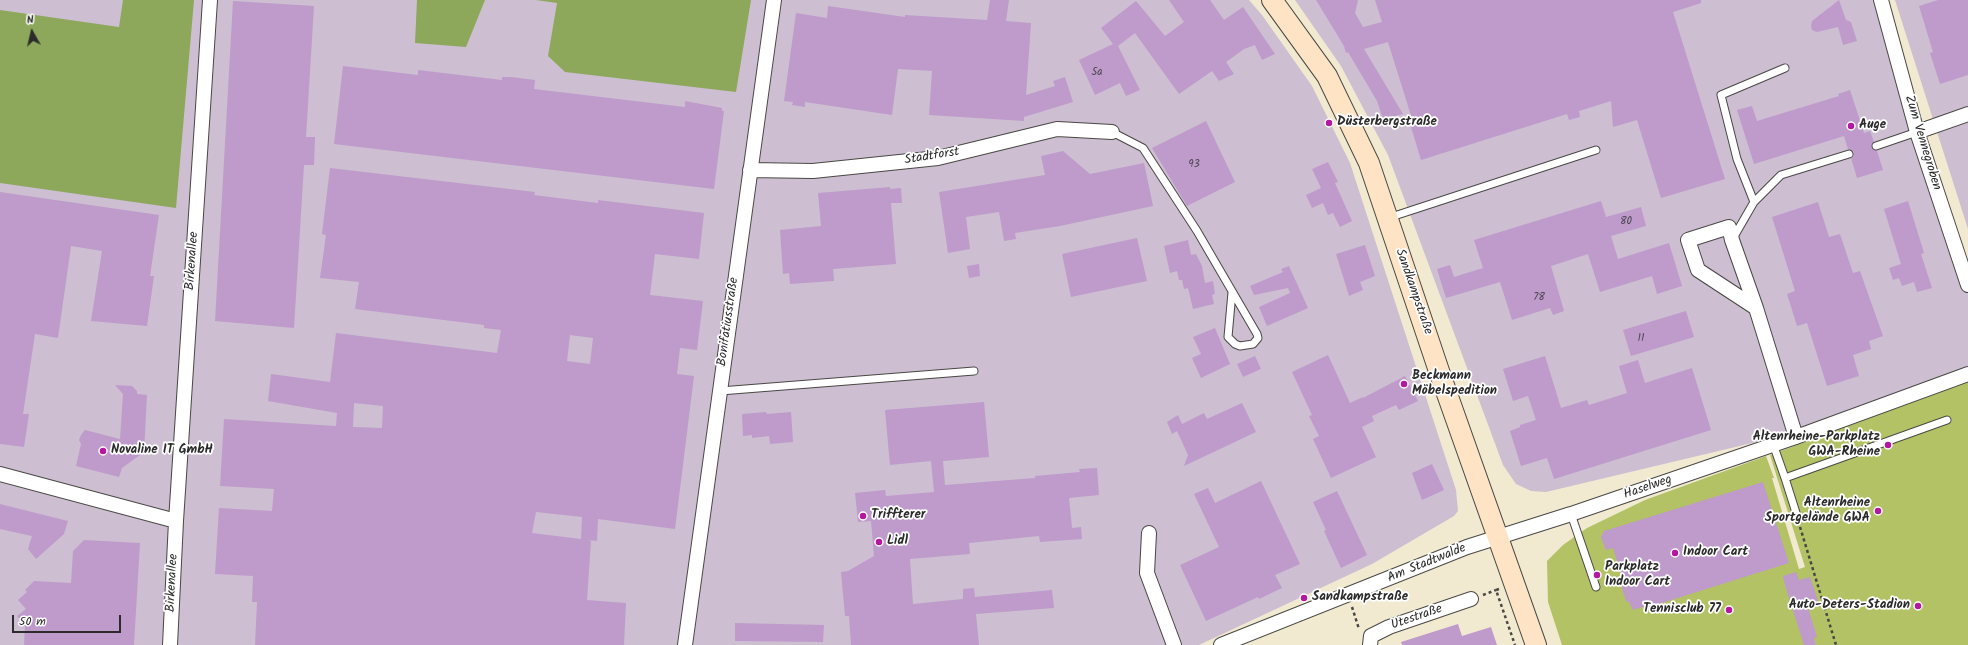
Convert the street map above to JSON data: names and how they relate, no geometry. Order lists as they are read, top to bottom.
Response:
{
  "streets": {
    "street": [
      "Zum Vennegroben",
      "Stadtforst",
      "Birkenallee",
      "Sandkampstraße",
      "Bonifatiusstraße",
      "Haselweg",
      "Am Stadtwalde",
      "Utestraße"
    ]
  },
  "crossings": [
    ["Stadtforst", "Bonifatiusstraße"],
    ["Sandkampstraße", "Haselweg"],
    ["Sandkampstraße", "Am Stadtwalde"],
    ["Haselweg", "Am Stadtwalde"]
  ],
  "places": [
    "Düsterbergstraße",
    "Auge",
    "Beckmann Möbelspedition",
    "Altenrheine-Parkplatz GWA-Rheine",
    "Novaline IT GmbH",
    "Altenrheine Sportgelände GWA",
    "Triffterer",
    "Lidl",
    "Indoor Cart",
    "Parkplatz Indoor Cart",
    "Sandkampstraße",
    "Auto-Deters-Stadion",
    "Tennisclub 77"
  ],
  "house_numbers": [
    "5a",
    "93",
    "80",
    "78",
    "11"
  ],
  "scale_bar": "50 m",
  "north": "top"
}
